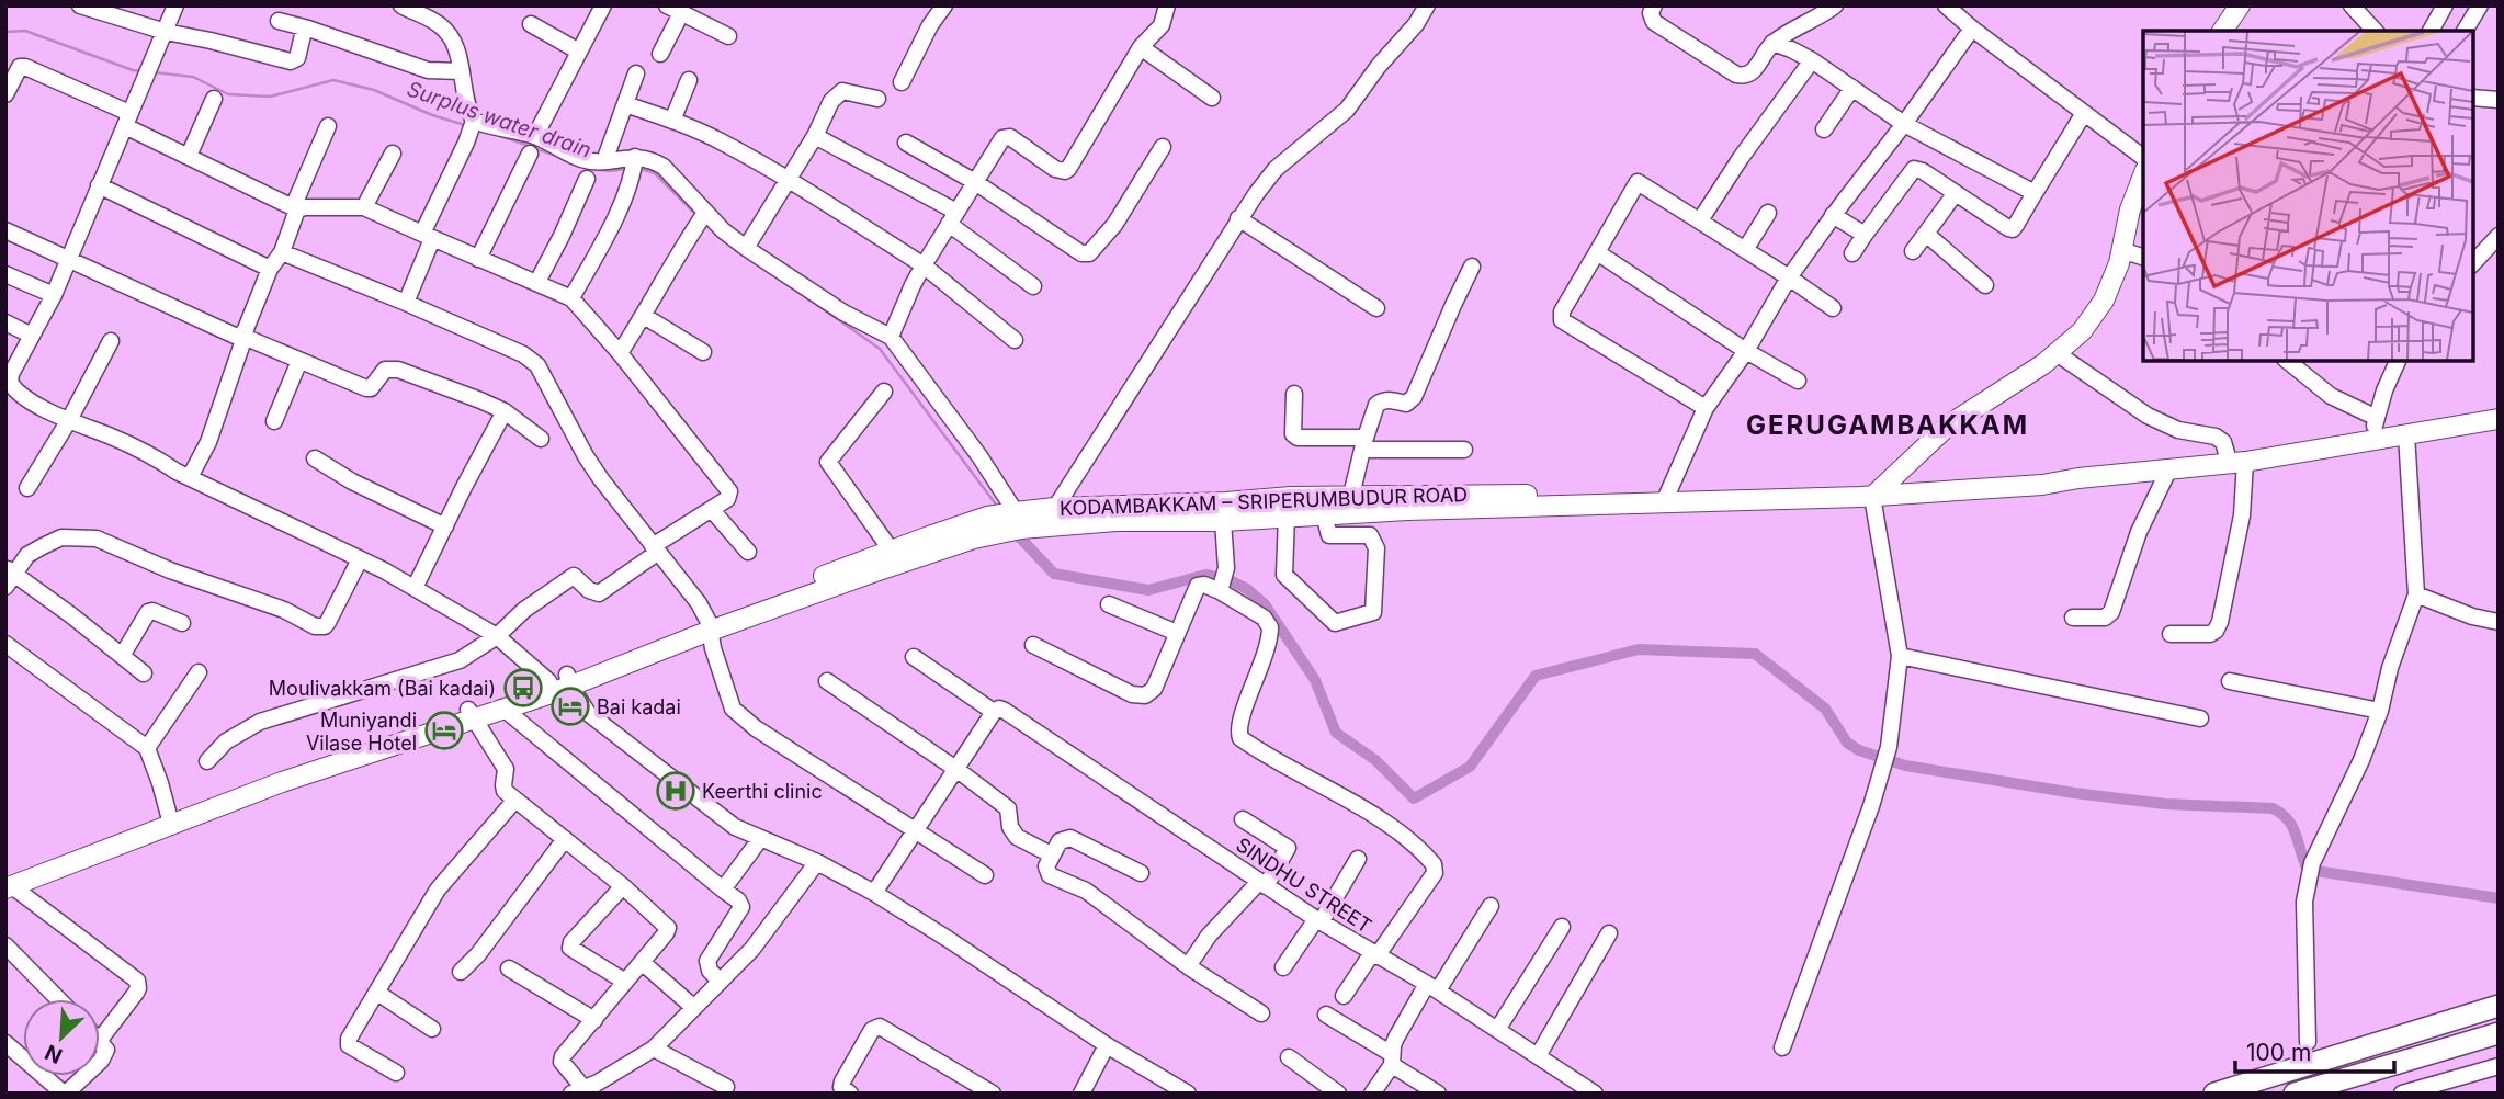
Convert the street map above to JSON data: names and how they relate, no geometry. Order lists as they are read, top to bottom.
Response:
{
  "streets": {
    "main road": ["KODAMBAKKAM – SRIPERUMBUDUR ROAD"],
    "street": ["SINDHU STREET"]
  },
  "districts": ["GERUGAMBAKKAM"],
  "water": ["Surplus water drain"],
  "places": {
    "bus stop": ["Moulivakkam (Bai kadai)"],
    "hotel": ["Bai kadai", "Muniyandi Vilase Hotel"],
    "hospital": ["Keerthi clinic"]
  },
  "scale_bar": "100 m",
  "north": "bottom left"
}
